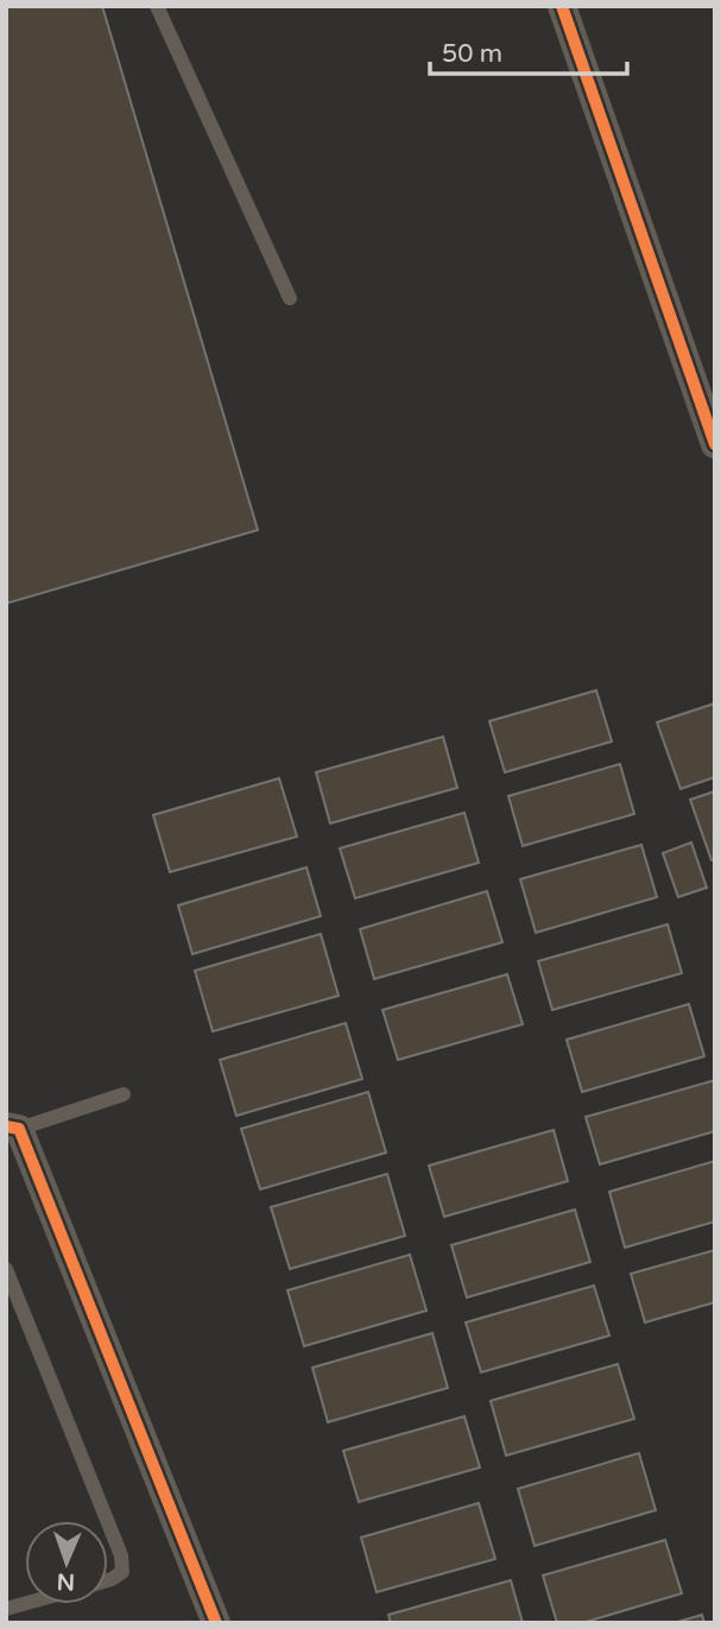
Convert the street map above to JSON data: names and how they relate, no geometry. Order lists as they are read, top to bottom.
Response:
{
  "scale_bar": "50 m",
  "north": "bottom"
}
